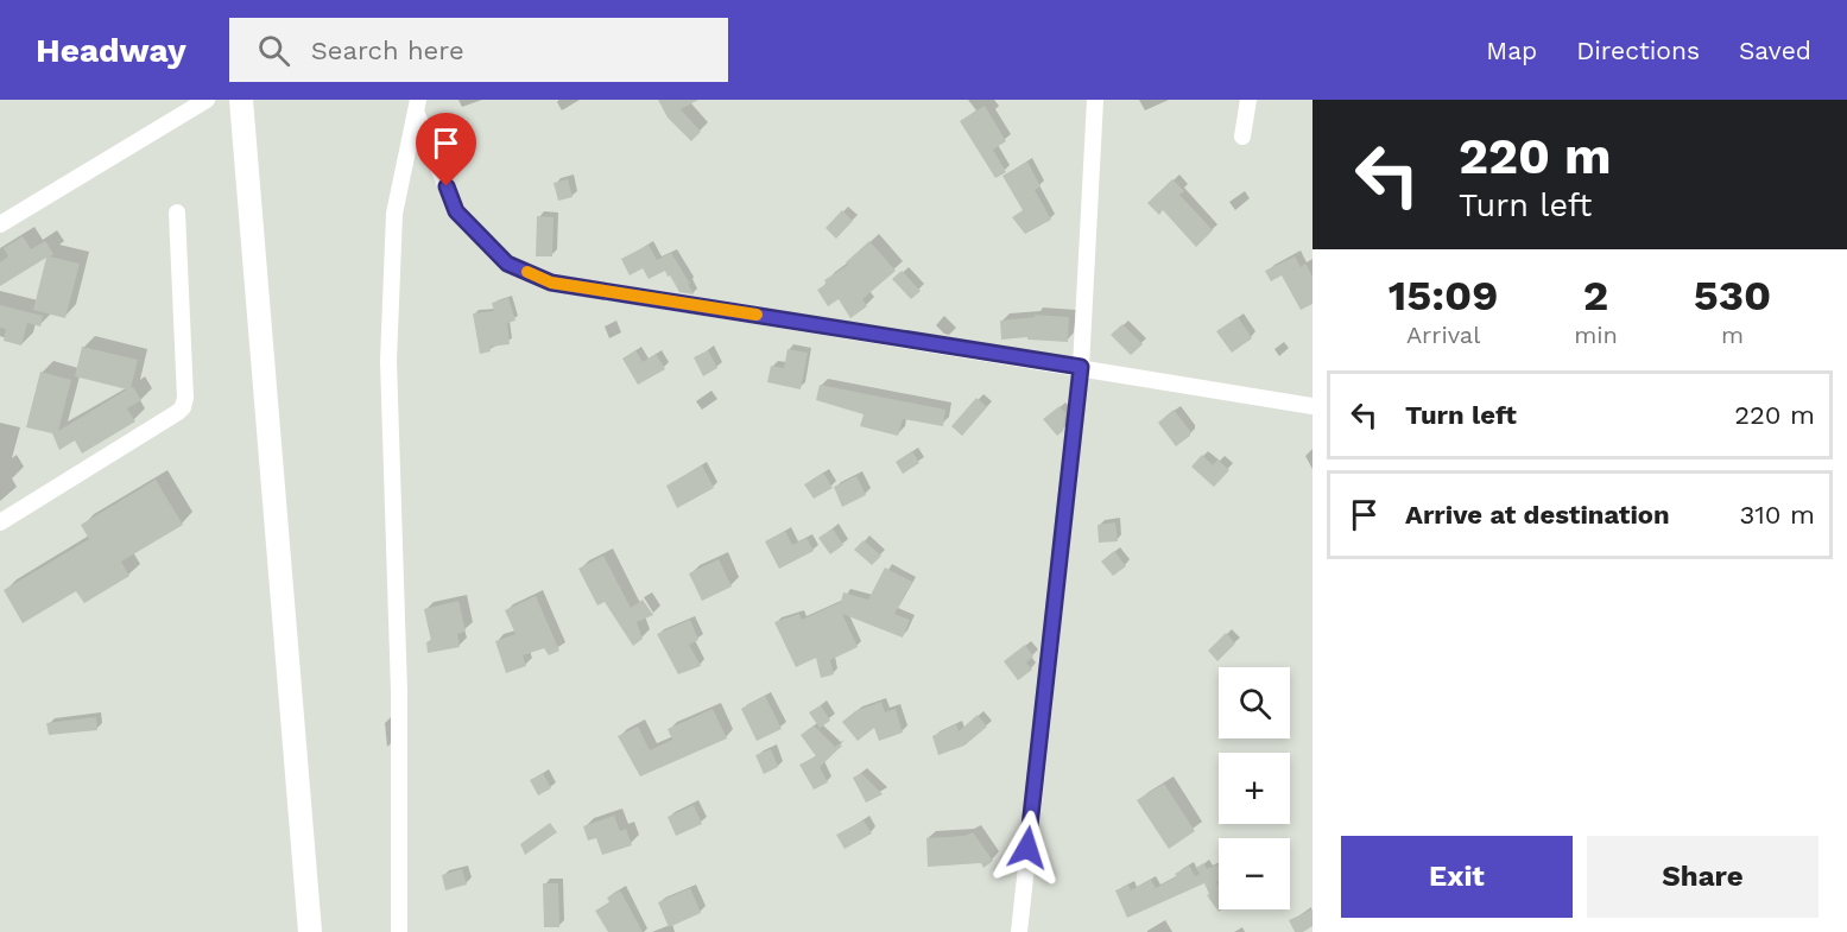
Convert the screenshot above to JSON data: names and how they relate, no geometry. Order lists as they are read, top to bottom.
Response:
{
  "page": {
    "header": "Headway",
    "search": "Search here",
    "nav": ["Map", "Directions", "Saved"],
    "turn": ["220 m", "Turn left"],
    "eta": [
      "15:09",
      "Arrival",
      "2",
      "min",
      "530",
      "m"
    ],
    "list": [
      {
        "name": "Turn left",
        "value": "220 m"
      },
      {
        "name": "Arrive at destination",
        "value": "310 m"
      }
    ],
    "map_buttons": ["+", "−"],
    "buttons": ["Exit", "Share"]
  }
}
